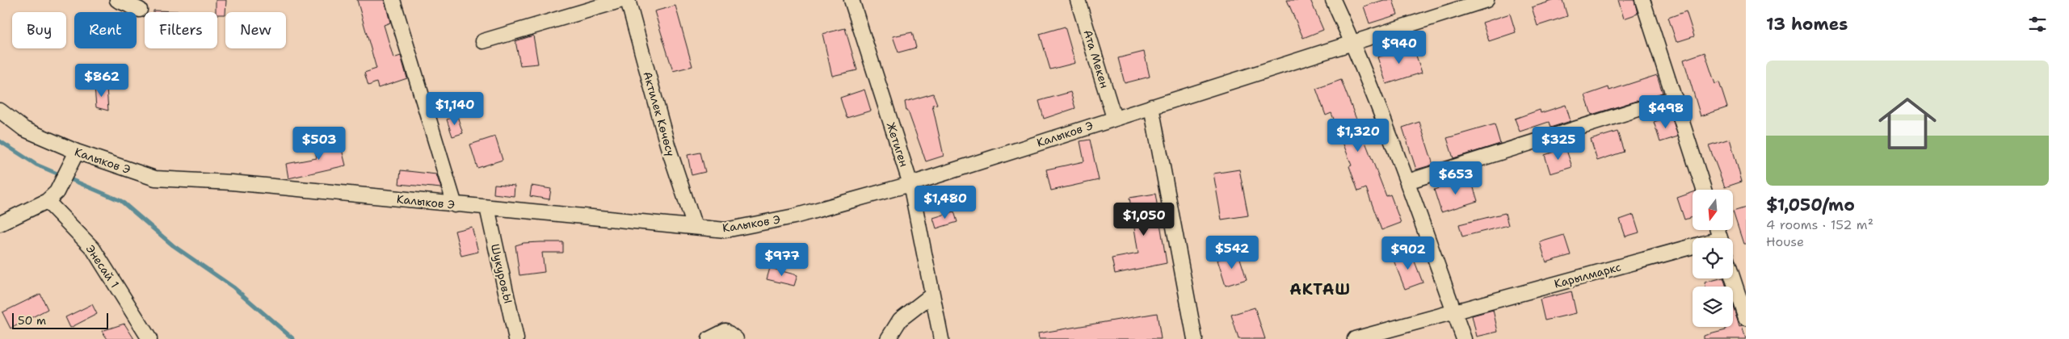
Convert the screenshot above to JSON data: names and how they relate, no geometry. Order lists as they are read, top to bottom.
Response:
{
  "streets": {
    "street": [
      "Ата Мекен",
      "Актилек Көчөсү",
      "Калыков Э",
      "Жетиген",
      "Энесай 1",
      "Шукуров.Ы",
      "Карылмаркс"
    ]
  },
  "crossings": [
    ["Ата Мекен", "Калыков Э"],
    ["Актилек Көчөсү", "Калыков Э"],
    ["Калыков Э", "Жетиген"],
    ["Калыков Э", "Шукуров.Ы"]
  ],
  "districts": ["АКТАШ"],
  "scale_bar": "50 m",
  "north": "bottom",
  "page": {
    "heading": "13 homes",
    "chip": [
      "Buy",
      "Rent",
      "Filters",
      "New"
    ],
    "price": [
      "$940",
      "$862",
      "$1,140",
      "$498",
      "$1,320",
      "$503",
      "$325",
      "$653",
      "$1,480",
      "$1,050",
      "$542",
      "$902",
      "$977"
    ],
    "list": [
      {
        "name": "$1,050/mo",
        "note": "4 rooms · 152 m² · House"
      }
    ],
    "scale": "50 m"
  }
}
